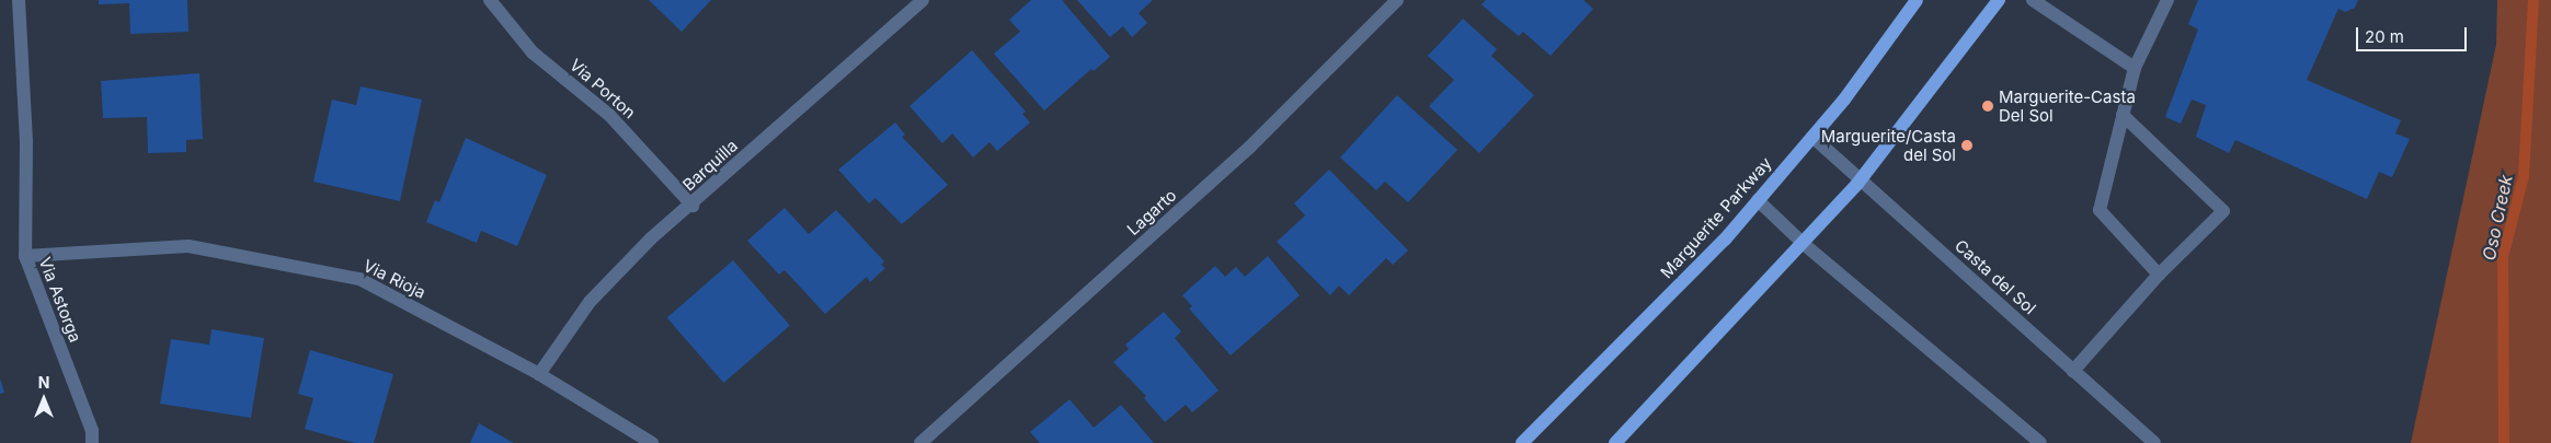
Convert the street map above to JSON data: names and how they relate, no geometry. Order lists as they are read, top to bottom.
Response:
{
  "streets": {
    "main road": ["Marguerite Parkway"],
    "street": [
      "Via Porton",
      "Barquilla",
      "Lagarto",
      "Casta del Sol",
      "Via Rioja",
      "Via Astorga"
    ]
  },
  "crossings": [
    ["Via Porton", "Barquilla"],
    ["Barquilla", "Via Rioja"],
    ["Marguerite Parkway", "Casta del Sol"],
    ["Via Rioja", "Via Astorga"]
  ],
  "water": ["Oso Creek"],
  "places": ["Marguerite-Casta Del Sol", "Marguerite/Casta del Sol"],
  "scale_bar": "20 m",
  "north": "top"
}
